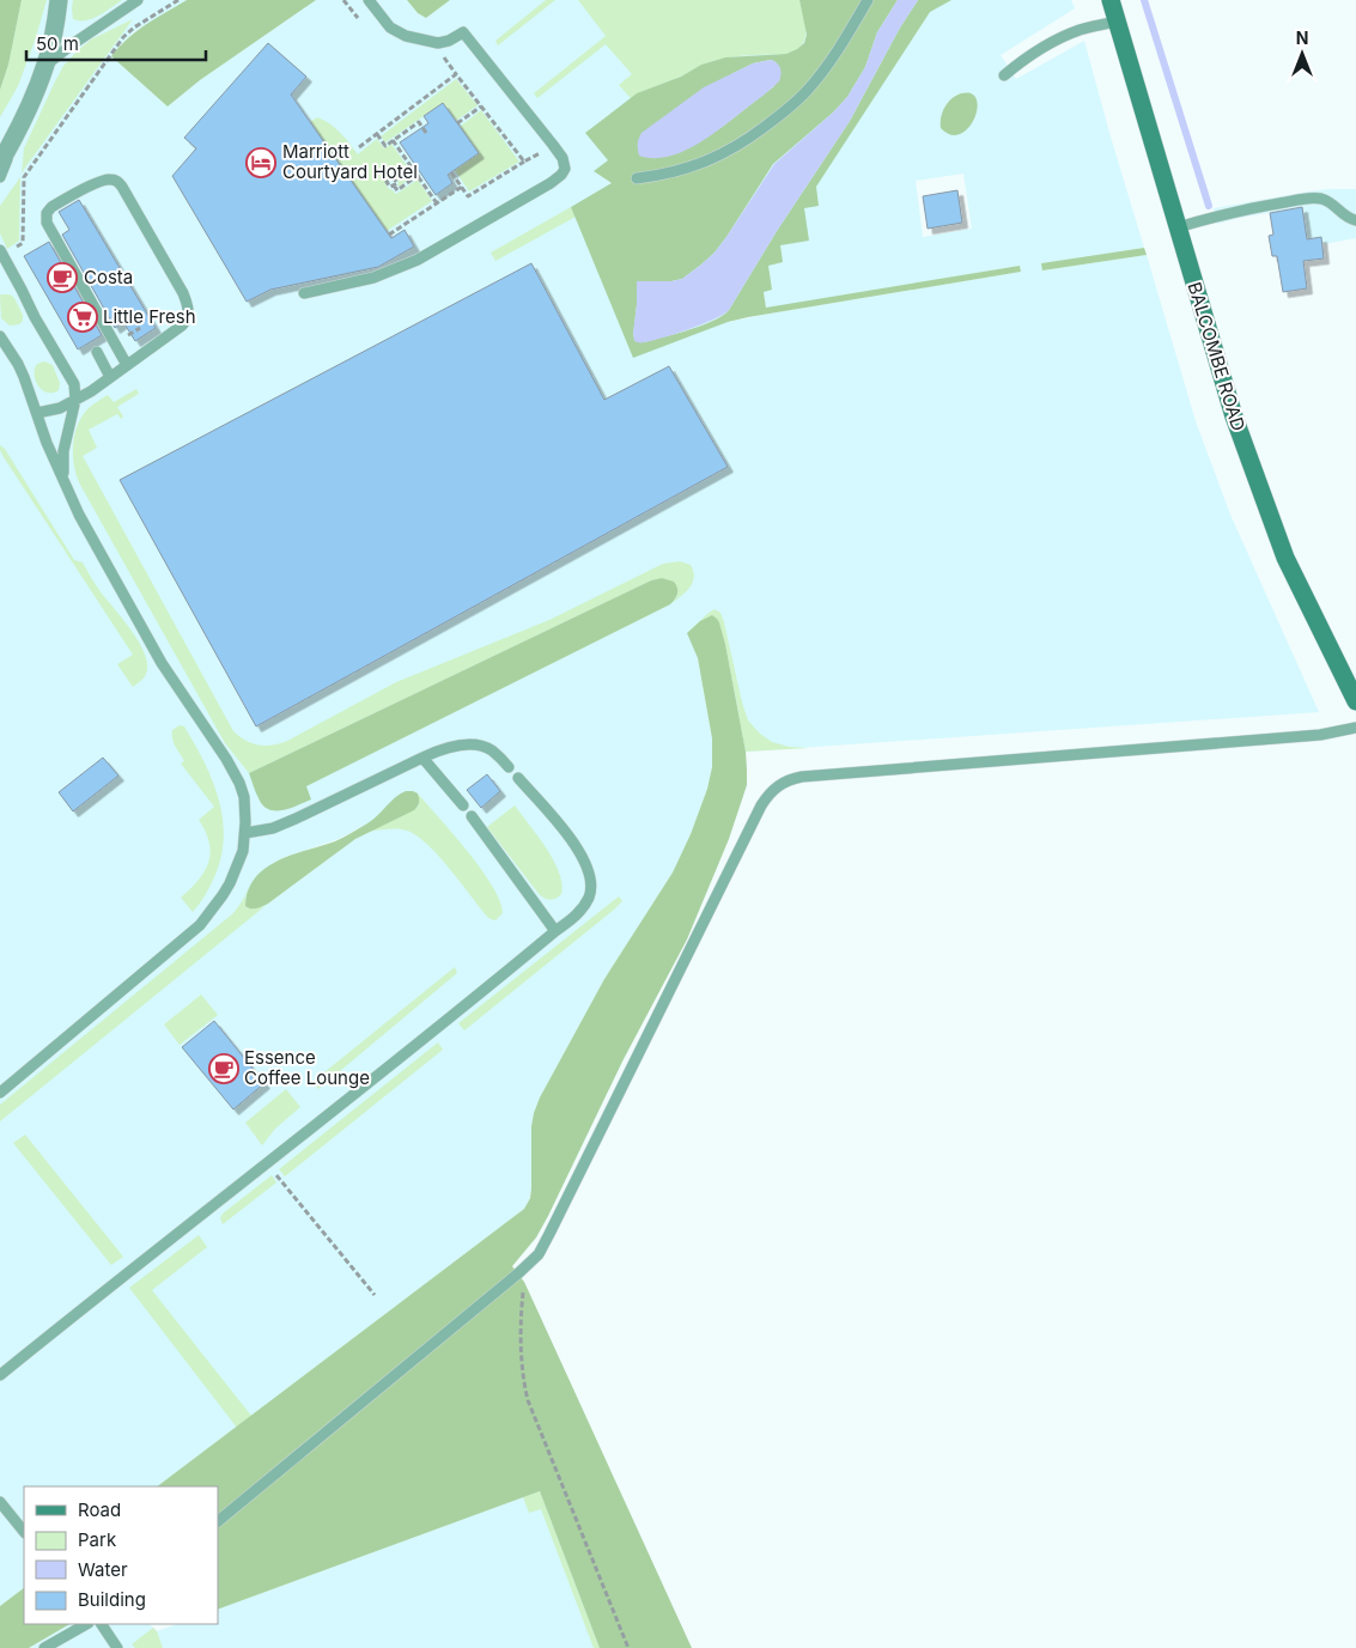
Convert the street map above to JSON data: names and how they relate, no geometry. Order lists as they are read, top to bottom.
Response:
{
  "streets": {
    "main road": ["BALCOMBE ROAD"]
  },
  "places": {
    "hotel": ["Marriott Courtyard Hotel"],
    "cafe": ["Costa", "Essence Coffee Lounge"],
    "supermarket": ["Little Fresh"]
  },
  "legend": [
    "Road",
    "Park",
    "Water",
    "Building"
  ],
  "scale_bar": "50 m",
  "north": "top"
}
